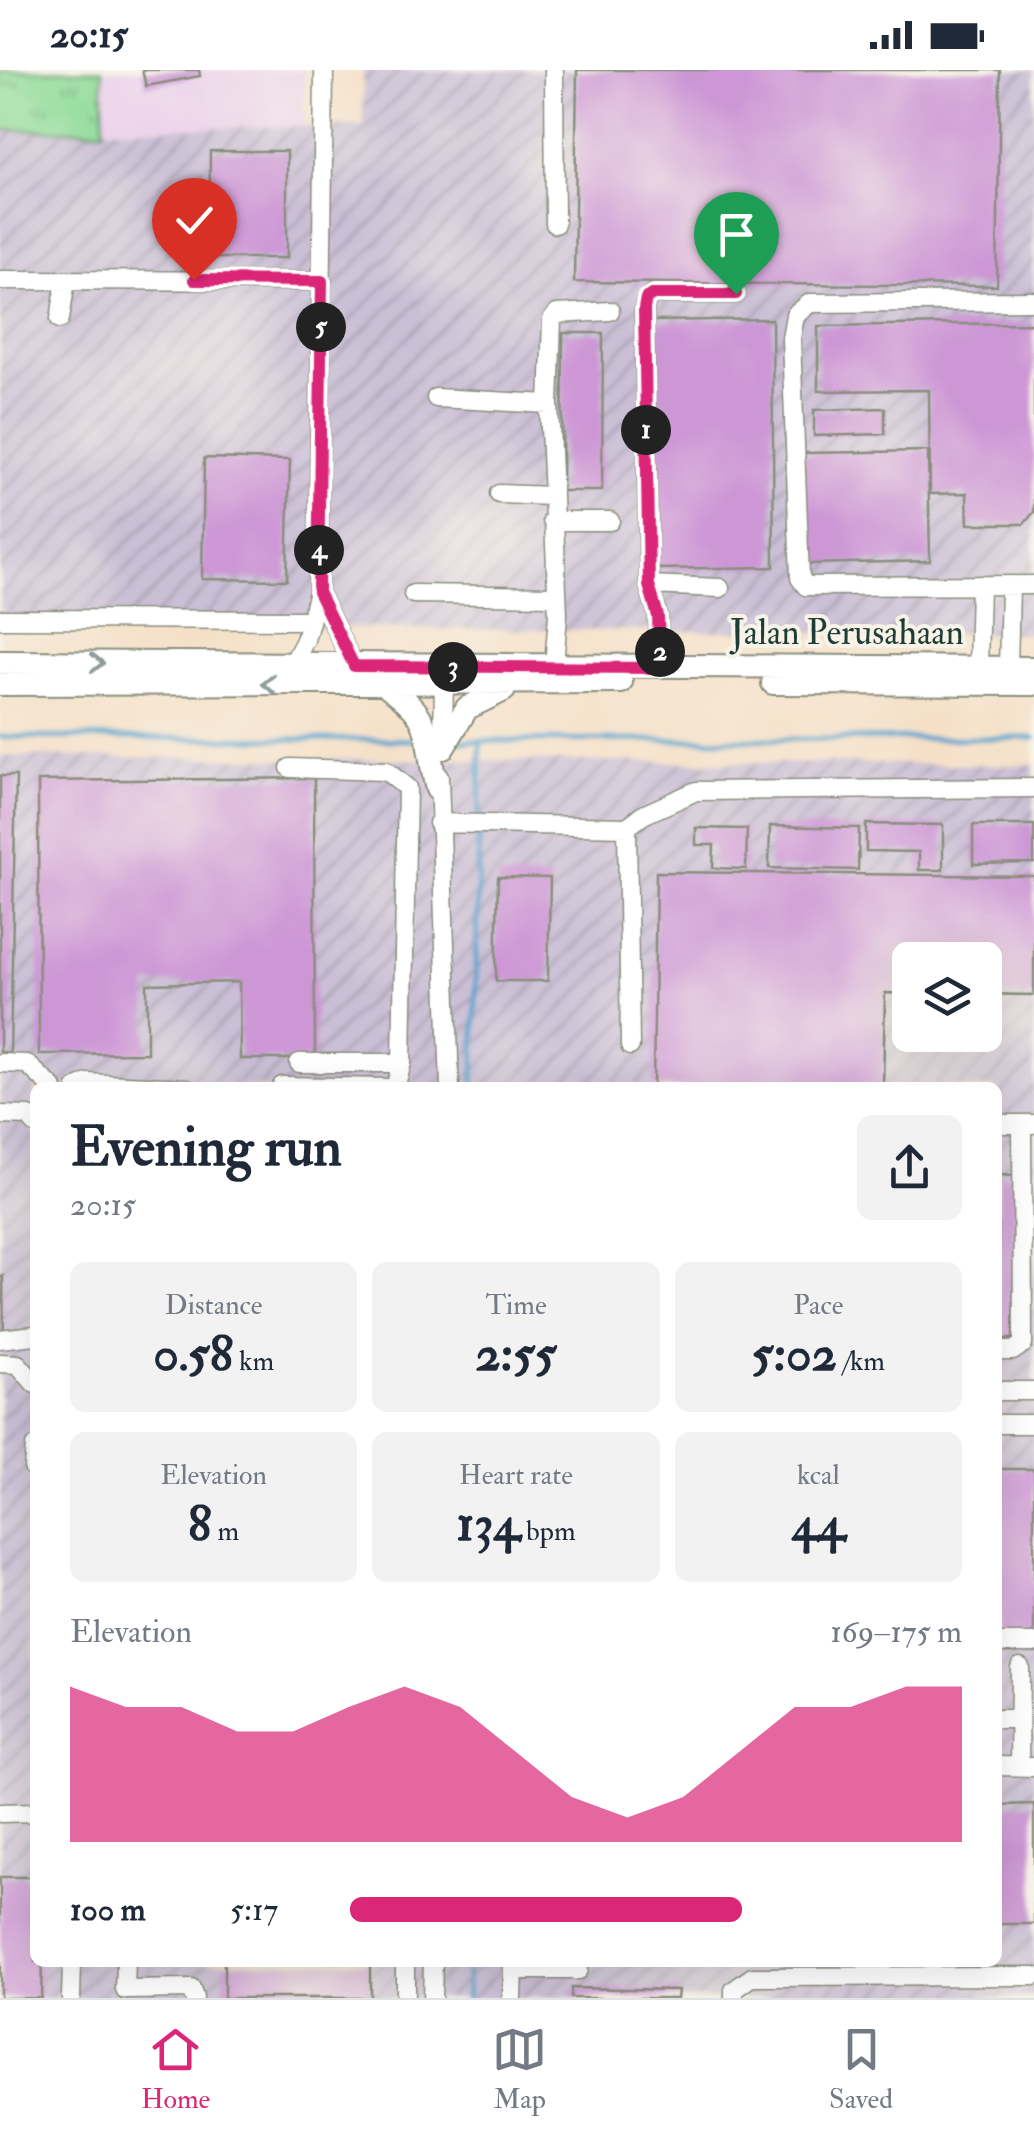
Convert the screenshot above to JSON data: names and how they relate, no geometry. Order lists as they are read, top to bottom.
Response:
{
  "streets": {
    "main road": ["Jalan Perusahaan"]
  },
  "page": {
    "status": "20:15",
    "pins": [
      "5",
      "1",
      "4",
      "2",
      "3"
    ],
    "heading": ["Evening run", "20:15"],
    "stats": [
      ["Distance", "0.58 km"],
      ["Time", "2:55"],
      ["Pace", "5:02 /km"],
      ["Elevation", "8 m"],
      ["Heart rate", "134 bpm"],
      ["kcal", "44"]
    ],
    "chart": ["Elevation", "169–175 m"],
    "list": [
      {
        "name": "100 m",
        "note": "5:17"
      }
    ],
    "tabs": ["Home", "Map", "Saved"]
  }
}
